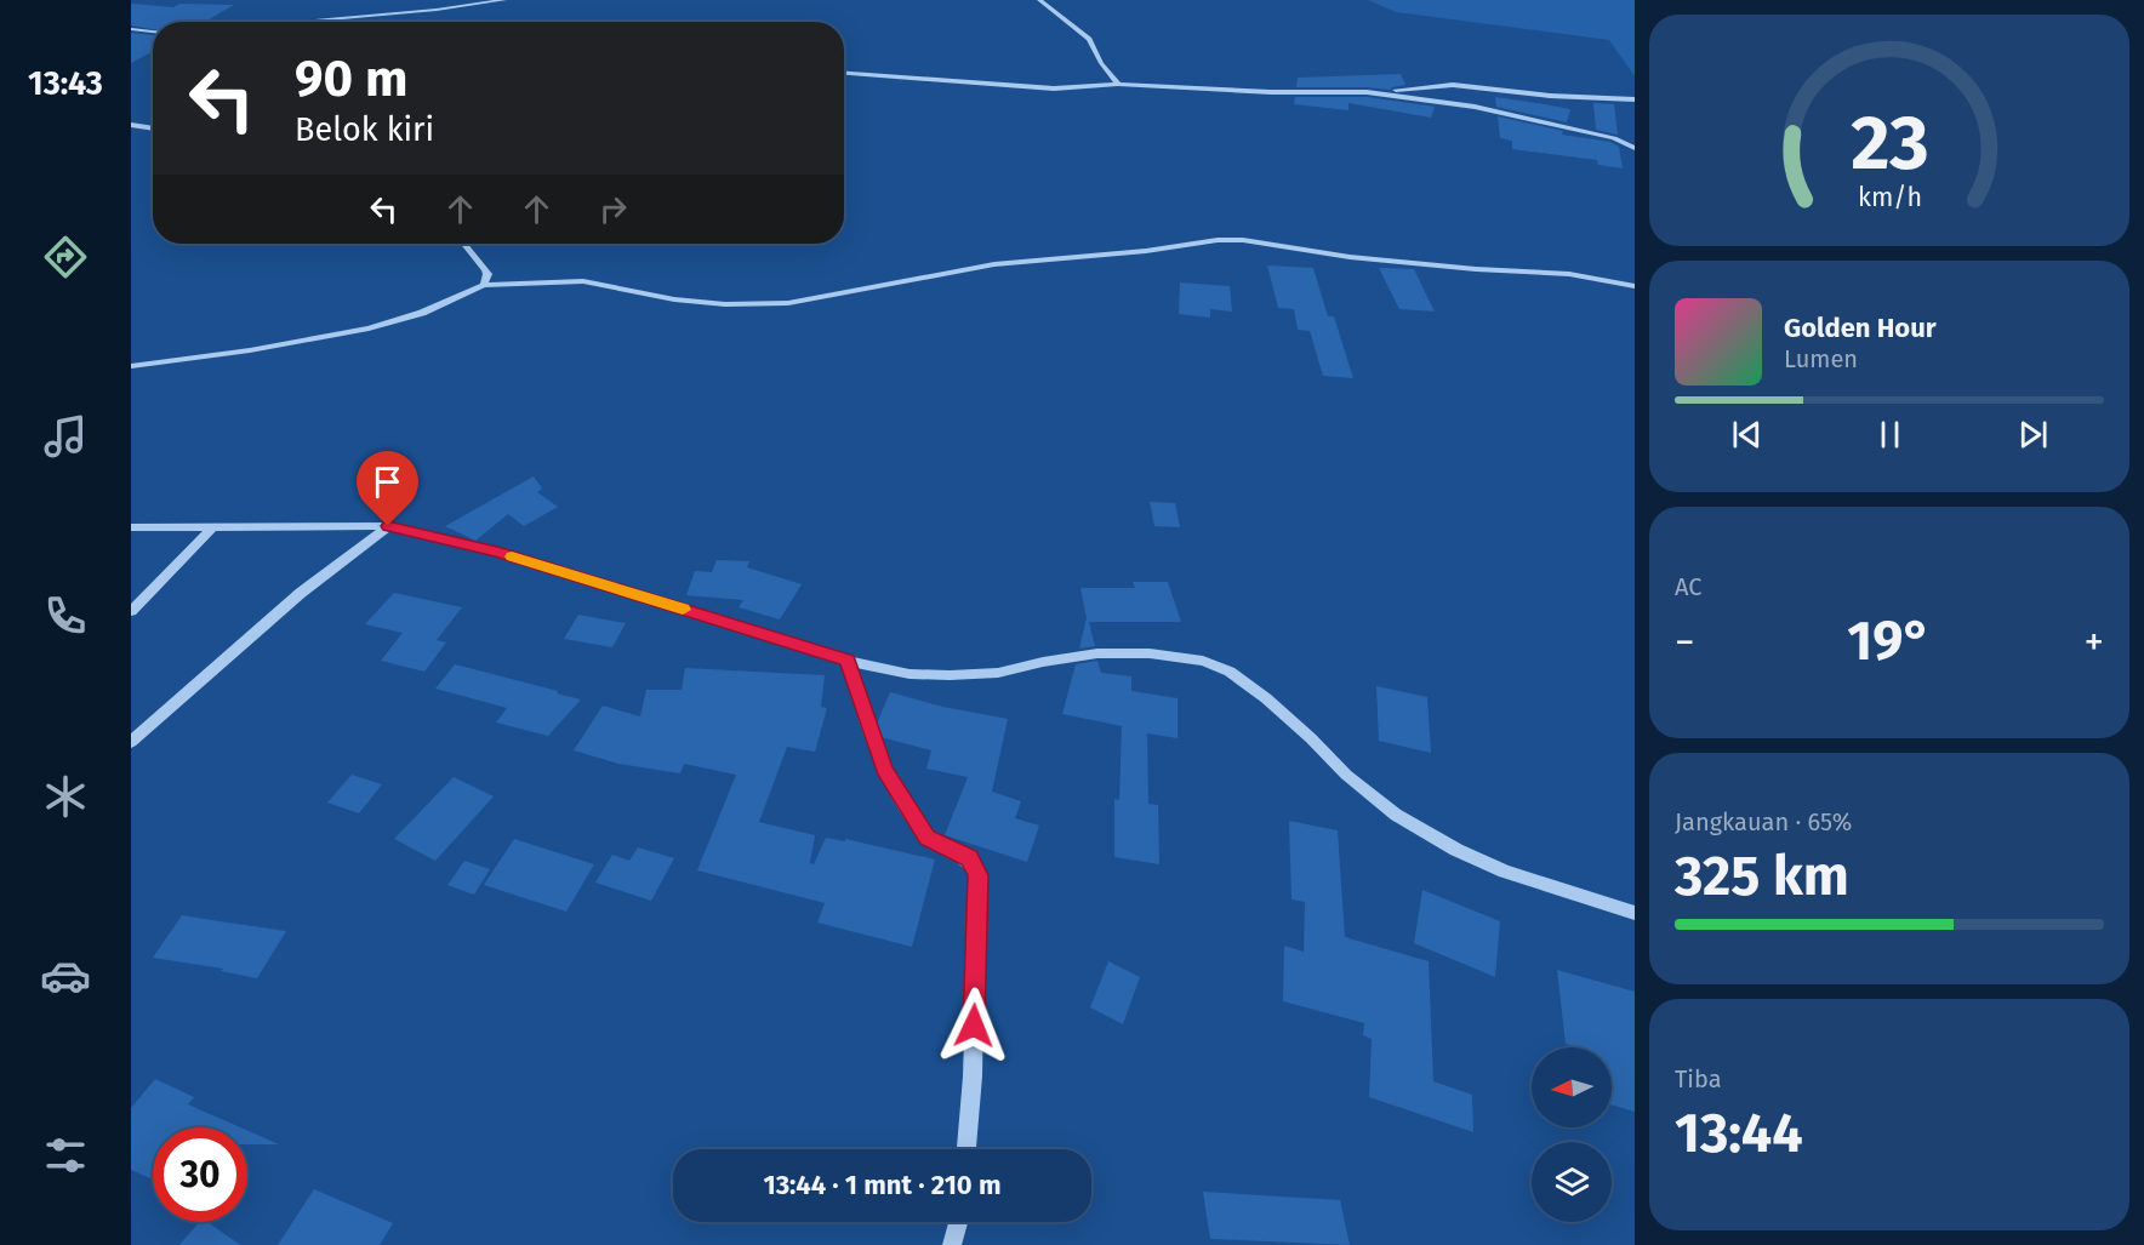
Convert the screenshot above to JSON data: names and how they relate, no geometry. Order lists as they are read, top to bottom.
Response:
{
  "north": "left",
  "page": {
    "tabs": "13:43",
    "turn": ["90 m", "Belok kiri"],
    "song": ["Golden Hour", "Lumen"],
    "tile": [
      "AC",
      ["Jangkauan · 65%", "325 km"],
      ["Tiba", "13:44"]
    ],
    "heat": ["−", "19°", "+"],
    "limit": "30",
    "trip": "13:44 · 1 mnt · 210 m",
    "gauge": ["23", "km/h"]
  }
}
